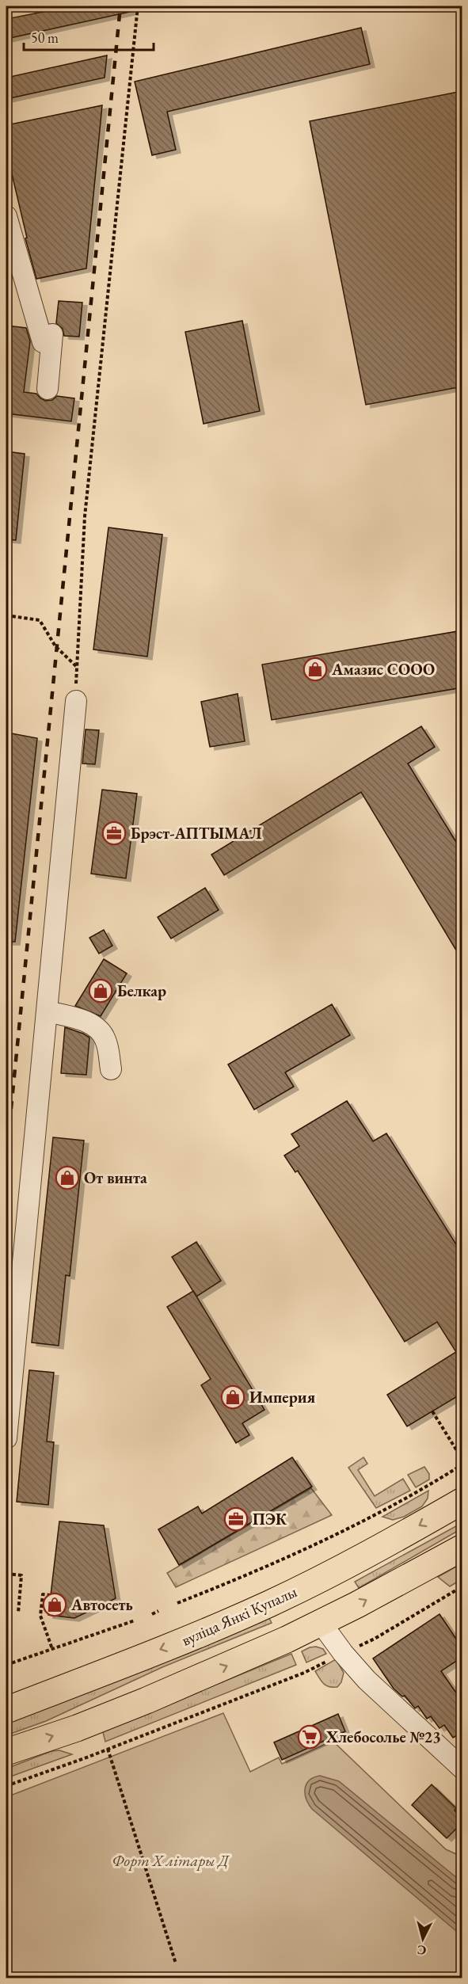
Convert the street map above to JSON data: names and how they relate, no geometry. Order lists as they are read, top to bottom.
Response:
{
  "streets": {
    "main road": ["вуліца Янкі Купалы"]
  },
  "parks": ["Форт X літары Д"],
  "places": {
    "shop": [
      "Амазис СООО",
      "Белкар",
      "От винта",
      "Империя",
      "Автосеть"
    ],
    "office": ["Брэст-АПТЫМАЛ", "ПЭК"],
    "supermarket": ["Хлебосолье №23"]
  },
  "scale_bar": "50 m",
  "north": "bottom"
}
